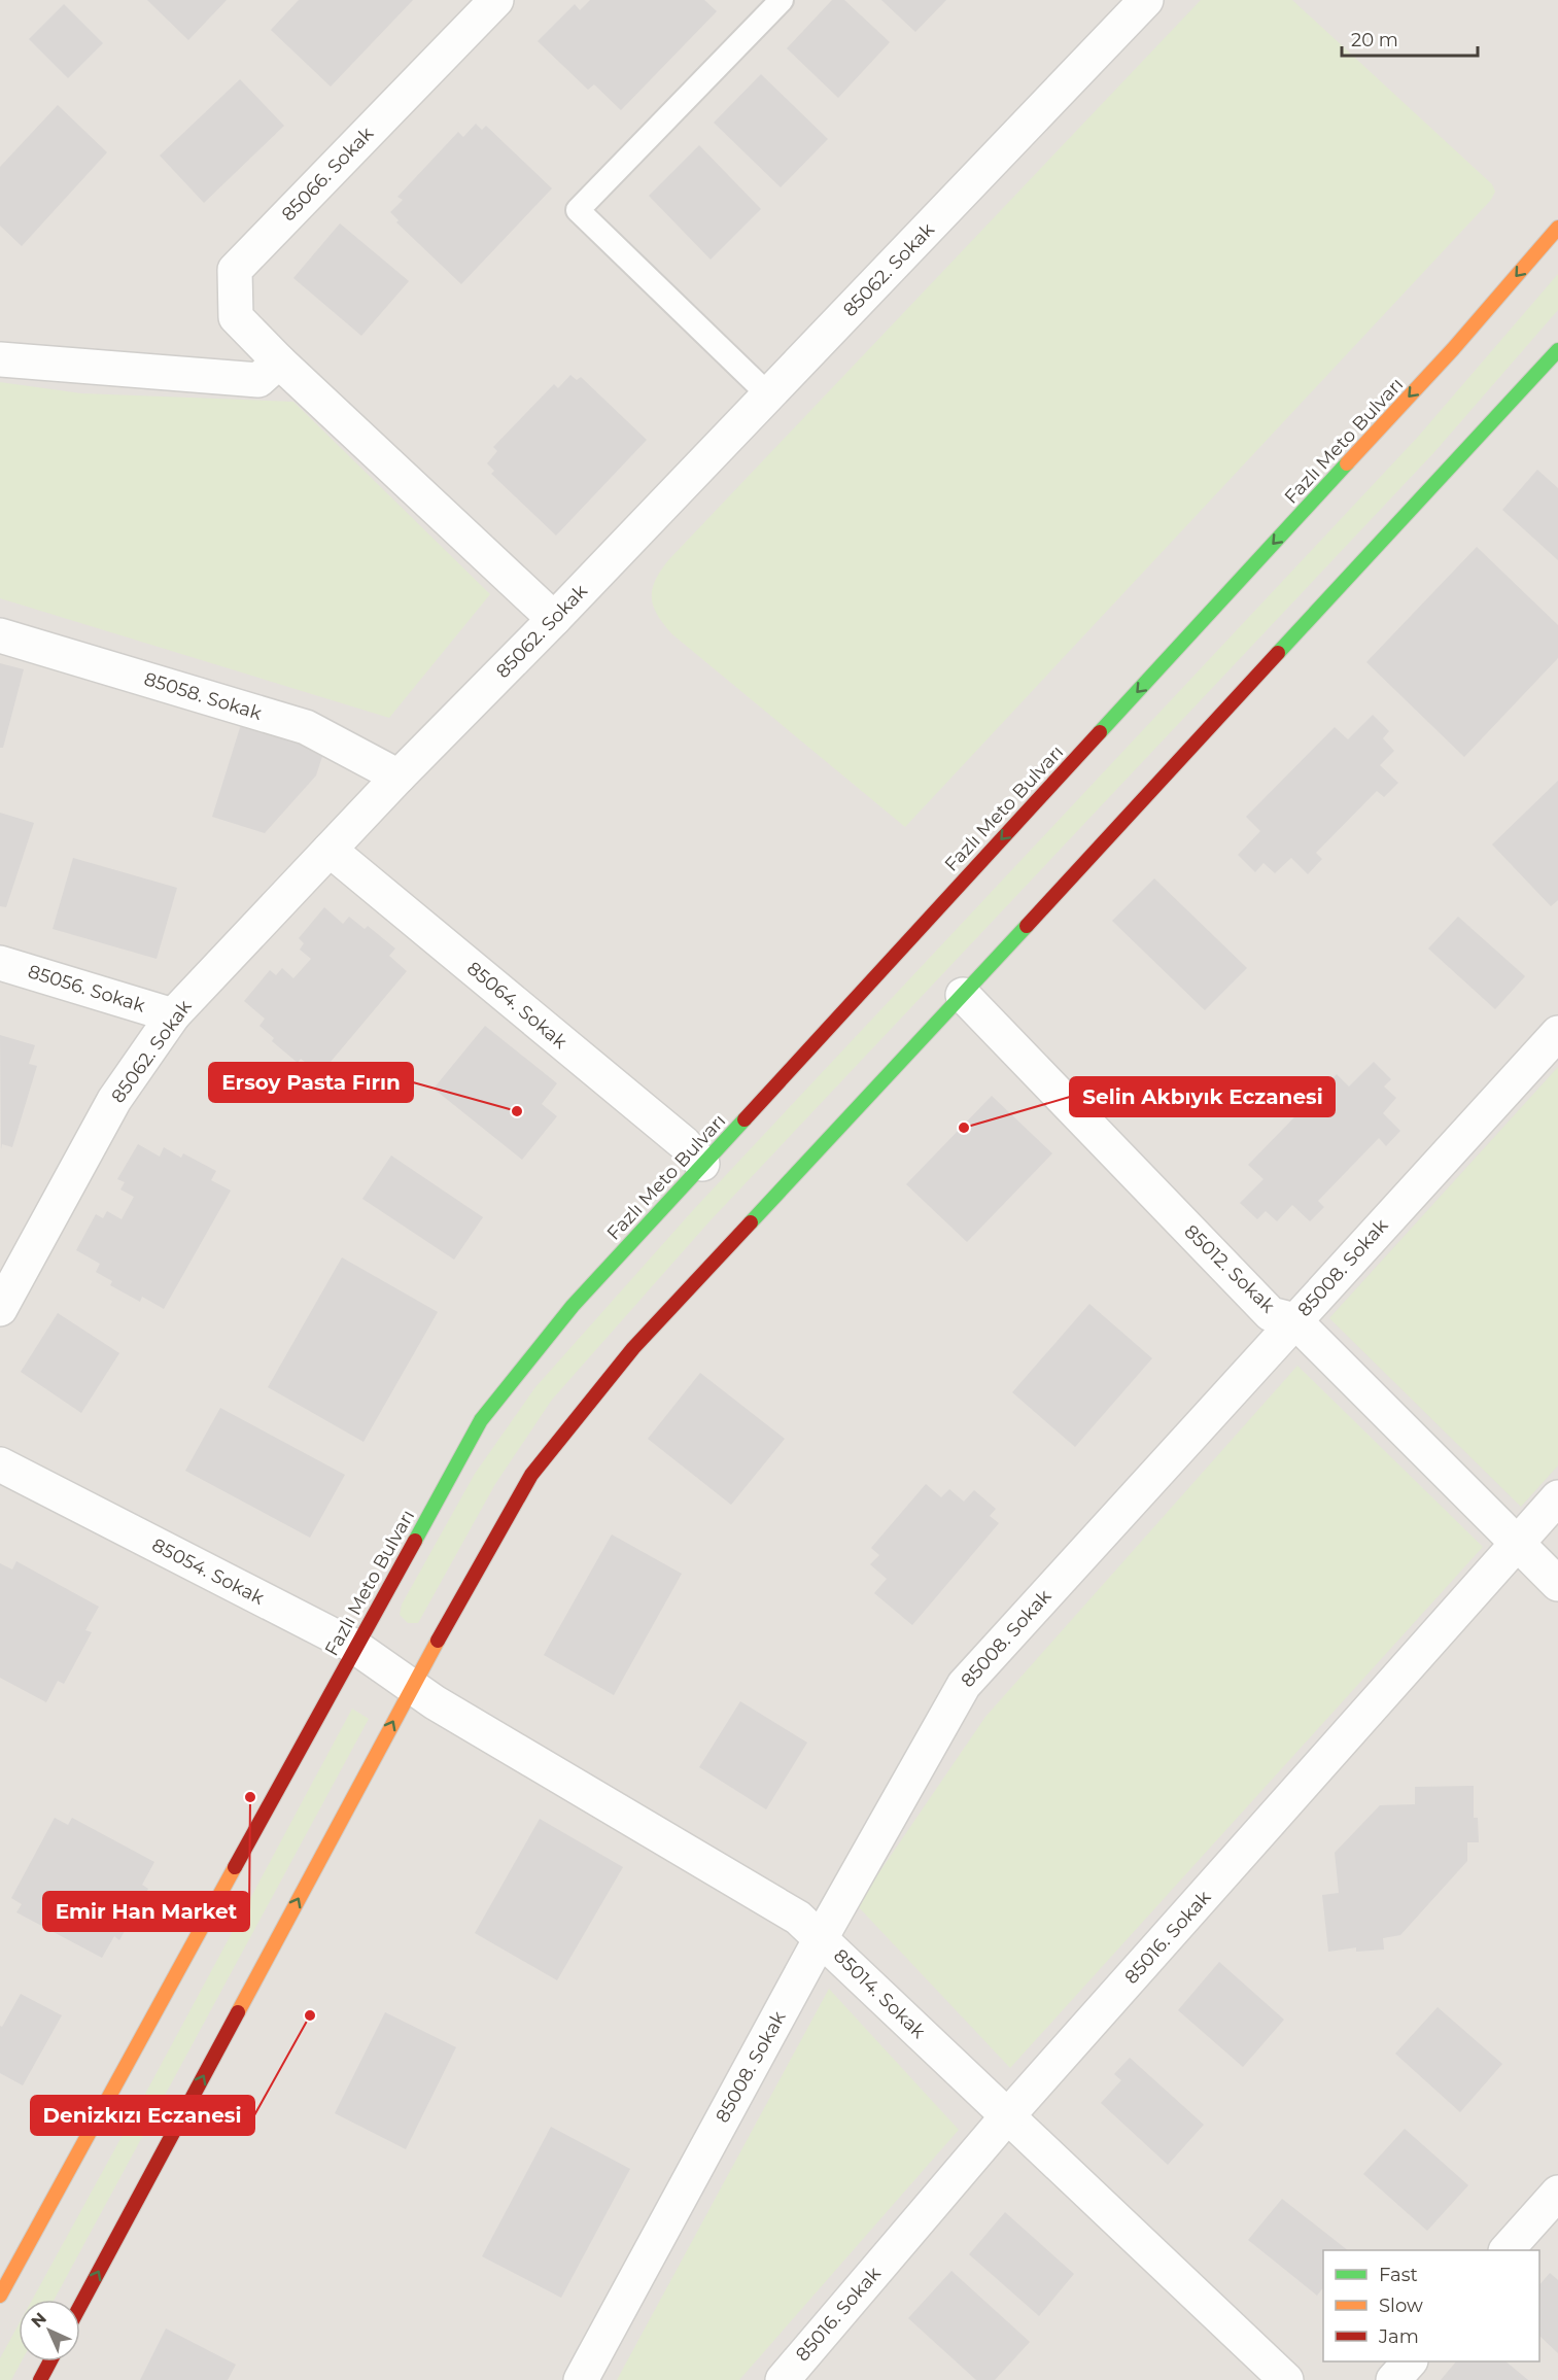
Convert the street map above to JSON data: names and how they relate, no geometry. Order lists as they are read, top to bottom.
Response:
{
  "streets": {
    "main road": ["Fazlı Meto Bulvarı"],
    "street": [
      "85066. Sokak",
      "85062. Sokak",
      "85058. Sokak",
      "85056. Sokak",
      "85064. Sokak",
      "85008. Sokak",
      "85012. Sokak",
      "85054. Sokak",
      "85016. Sokak",
      "85014. Sokak"
    ]
  },
  "crossings": [
    ["85066. Sokak", "85062. Sokak"],
    ["85062. Sokak", "85058. Sokak"],
    ["85062. Sokak", "85056. Sokak"],
    ["85062. Sokak", "85064. Sokak"],
    ["Fazlı Meto Bulvarı", "85064. Sokak"],
    ["Fazlı Meto Bulvarı", "85054. Sokak"],
    ["85008. Sokak", "85012. Sokak"],
    ["85008. Sokak", "85014. Sokak"],
    ["85012. Sokak", "85016. Sokak"],
    ["85054. Sokak", "85014. Sokak"],
    ["85016. Sokak", "85014. Sokak"]
  ],
  "places": [
    "Ersoy Pasta Fırın",
    "Selin Akbıyık Eczanesi",
    "Emir Han Market",
    "Denizkızı Eczanesi"
  ],
  "legend": ["Fast", "Slow", "Jam"],
  "scale_bar": "20 m",
  "north": "top left"
}
